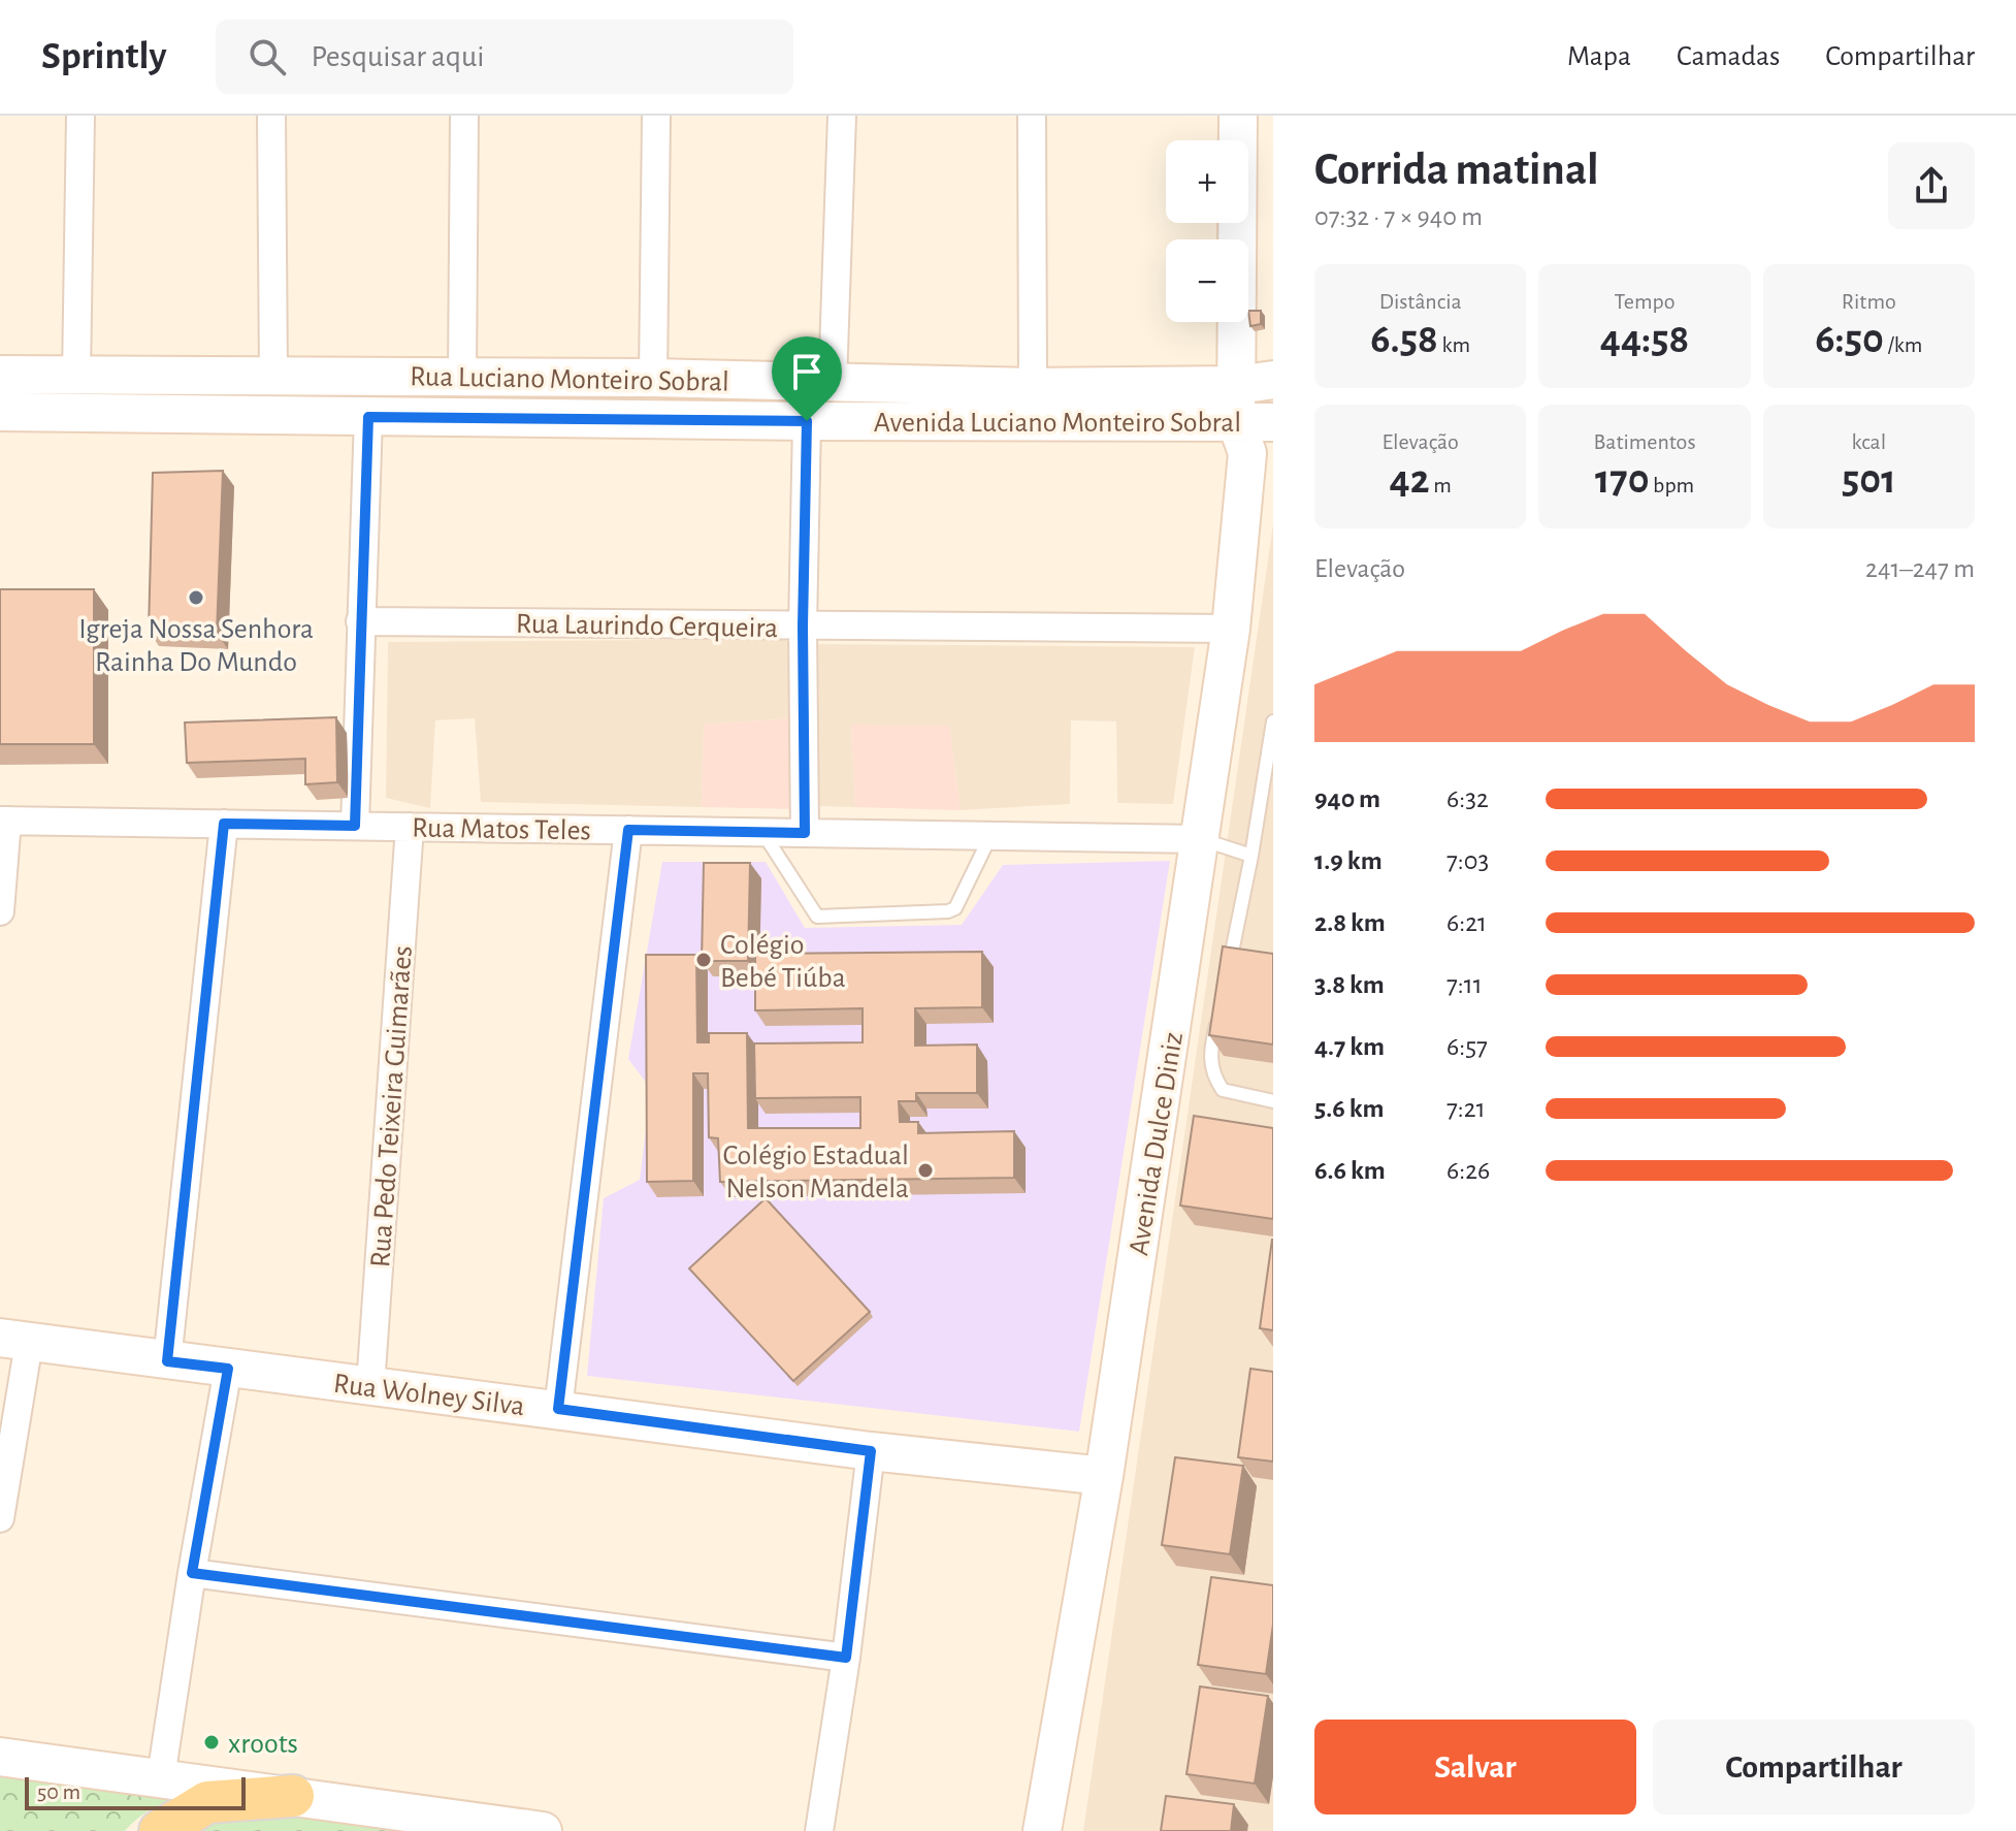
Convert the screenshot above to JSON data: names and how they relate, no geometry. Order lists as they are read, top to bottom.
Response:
{
  "streets": {
    "street": [
      "Rua Luciano Monteiro Sobral",
      "Avenida Luciano Monteiro Sobral",
      "Rua Laurindo Cerqueira",
      "Rua Matos Teles",
      "Rua Pedo Teixeira Guimarães",
      "Avenida Dulce Diniz",
      "Rua Wolney Silva"
    ]
  },
  "crossings": [
    ["Rua Luciano Monteiro Sobral", "Avenida Dulce Diniz"],
    ["Avenida Luciano Monteiro Sobral", "Avenida Dulce Diniz"],
    ["Rua Laurindo Cerqueira", "Avenida Dulce Diniz"],
    ["Rua Matos Teles", "Rua Pedo Teixeira Guimarães"],
    ["Rua Matos Teles", "Avenida Dulce Diniz"],
    ["Rua Pedo Teixeira Guimarães", "Rua Wolney Silva"],
    ["Avenida Dulce Diniz", "Rua Wolney Silva"]
  ],
  "places": [
    "Igreja Nossa Senhora Rainha Do Mundo",
    "Colégio Bebé Tiúba",
    "Colégio Estadual Nelson Mandela",
    "xroots"
  ],
  "scale_bar": "50 m",
  "page": {
    "header": "Sprintly",
    "search": "Pesquisar aqui",
    "nav": ["Mapa", "Camadas", "Compartilhar"],
    "heading": ["Corrida matinal", "07:32 · 7 × 940 m"],
    "map_buttons": ["+", "−"],
    "stats": [
      ["Distância", "6.58 km"],
      ["Tempo", "44:58"],
      ["Ritmo", "6:50 /km"],
      ["Elevação", "42 m"],
      ["Batimentos", "170 bpm"],
      ["kcal", "501"]
    ],
    "chart": ["Elevação", "241–247 m"],
    "list": [
      {
        "name": "940 m",
        "note": "6:32"
      },
      {
        "name": "1.9 km",
        "note": "7:03"
      },
      {
        "name": "2.8 km",
        "note": "6:21"
      },
      {
        "name": "3.8 km",
        "note": "7:11"
      },
      {
        "name": "4.7 km",
        "note": "6:57"
      },
      {
        "name": "5.6 km",
        "note": "7:21"
      },
      {
        "name": "6.6 km",
        "note": "6:26"
      }
    ],
    "buttons": ["Salvar", "Compartilhar"],
    "scale": "50 m"
  }
}
